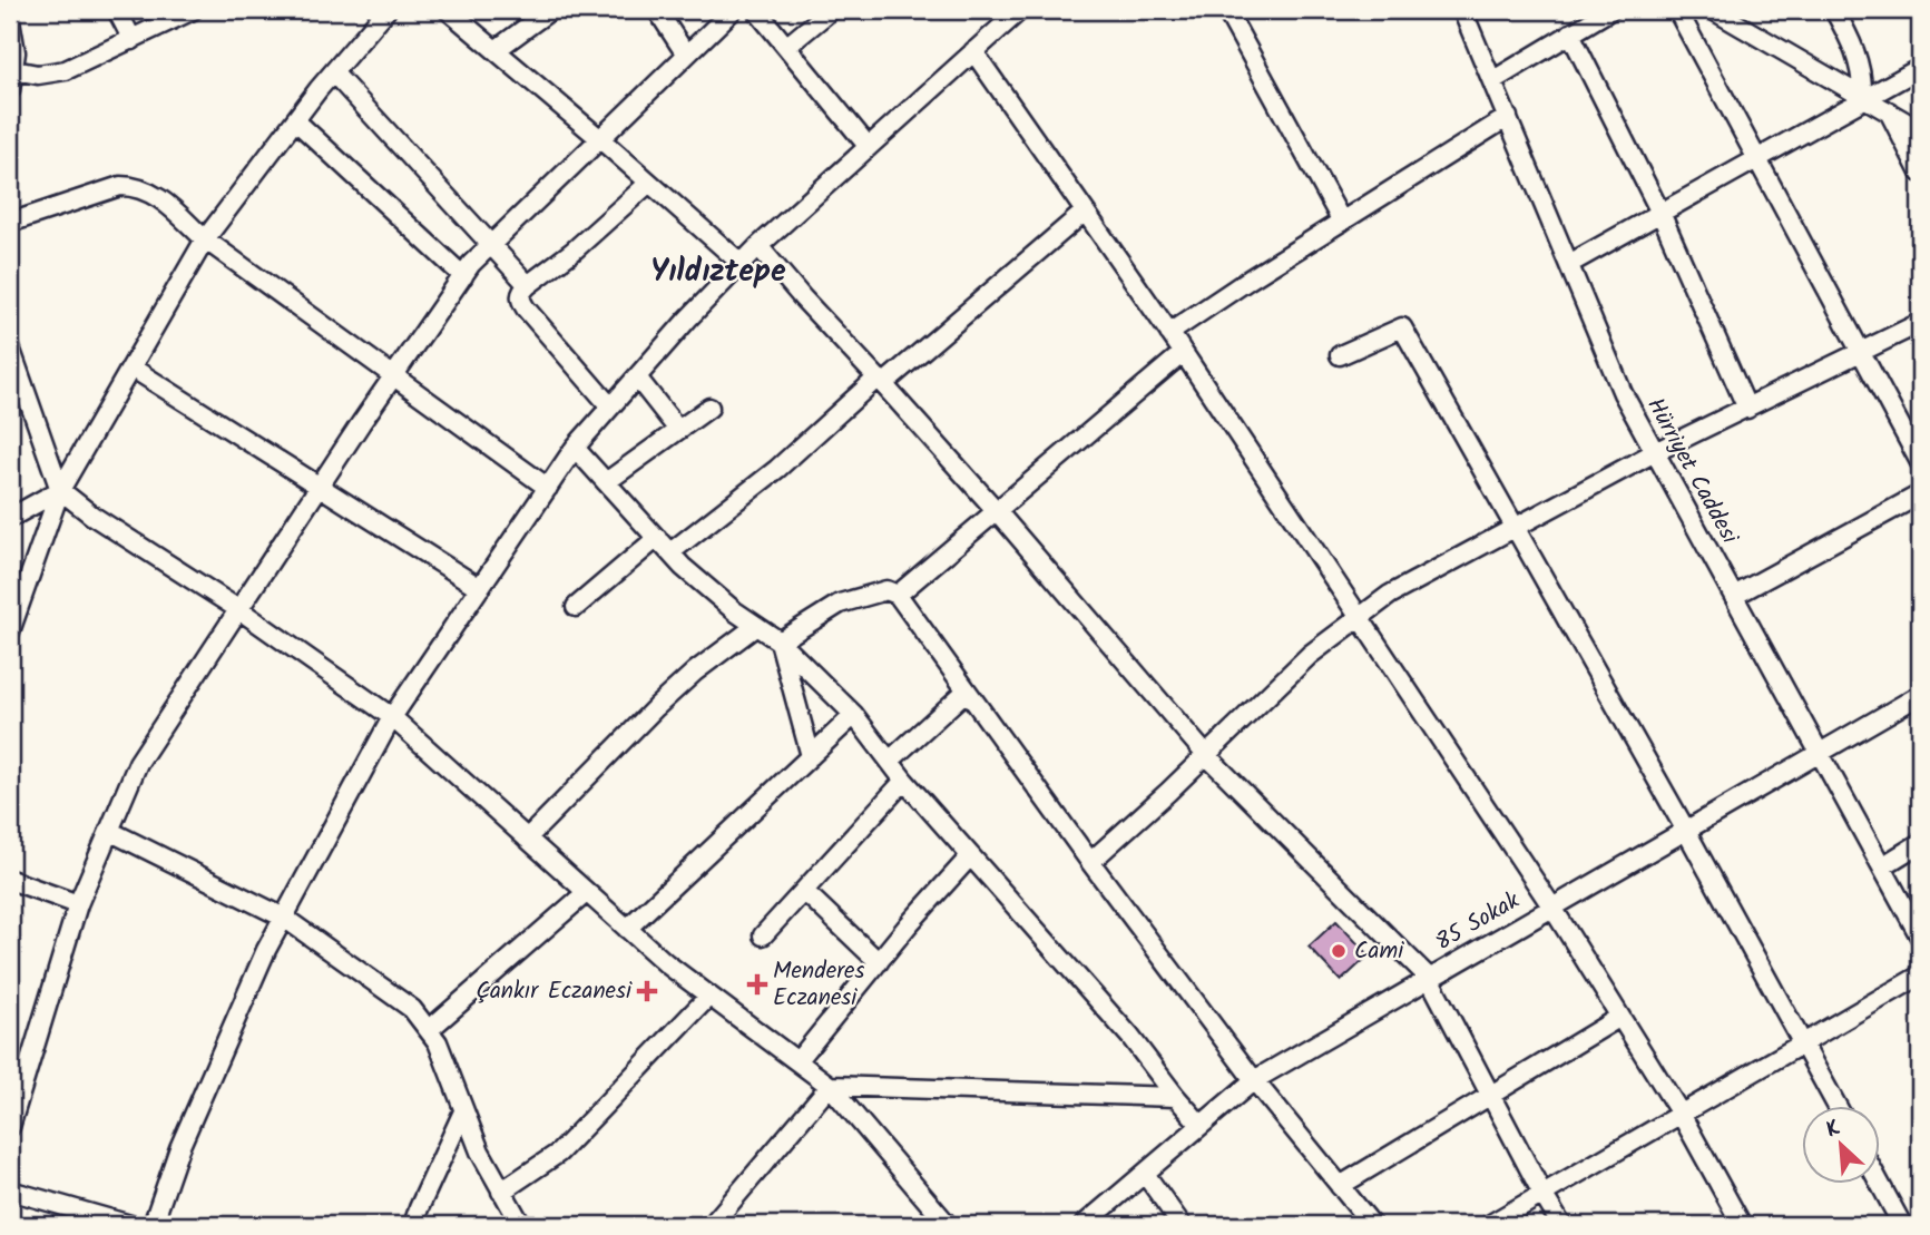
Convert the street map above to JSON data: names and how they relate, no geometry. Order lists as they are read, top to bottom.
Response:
{
  "streets": {
    "street": ["Hürriyet Caddesi", "85 Sokak"]
  },
  "crossings": [
    ["Hürriyet Caddesi", "85 Sokak"]
  ],
  "districts": ["Yıldıztepe"],
  "places": {
    "other": ["Cami"],
    "health": ["Menderes Eczanesi", "Çankır Eczanesi"]
  },
  "north": "top left"
}
